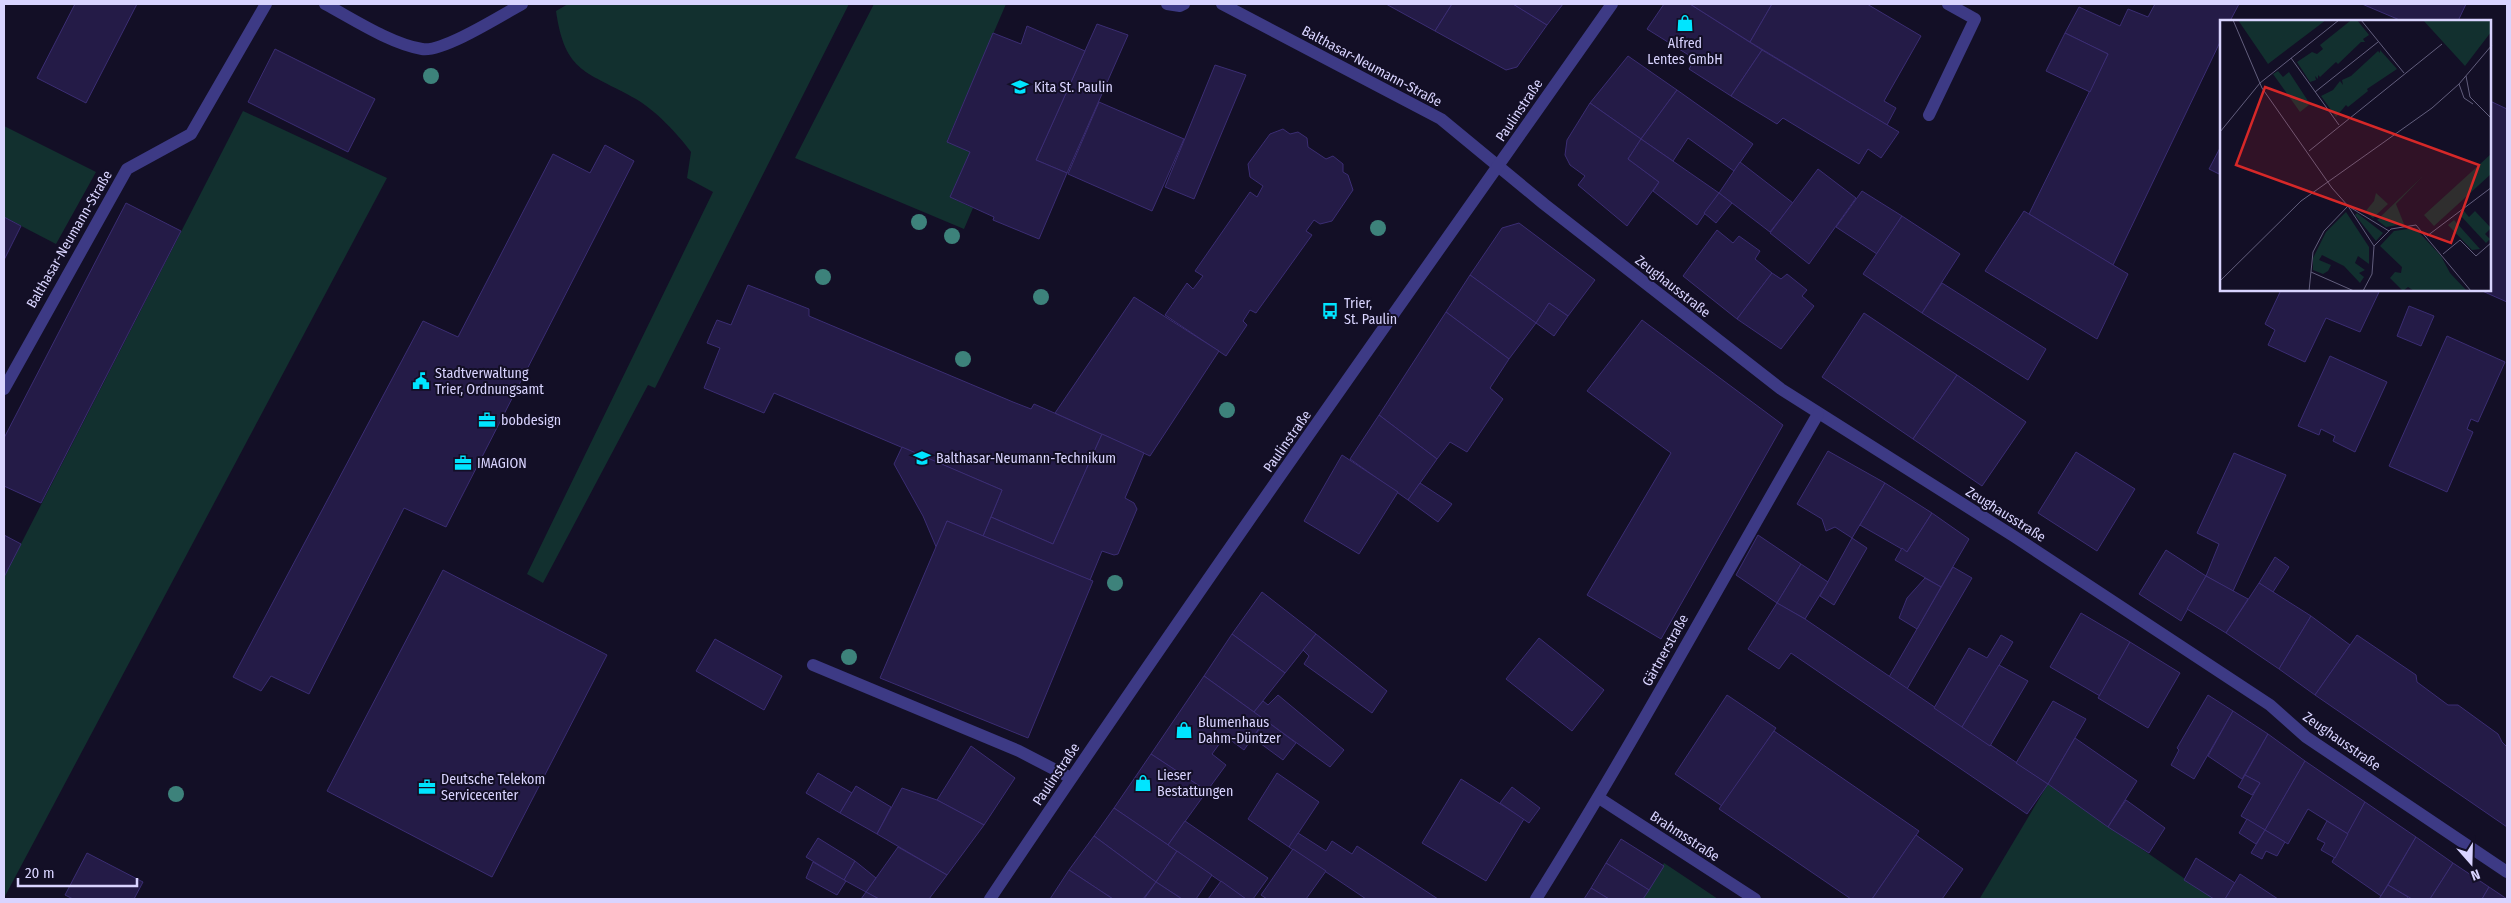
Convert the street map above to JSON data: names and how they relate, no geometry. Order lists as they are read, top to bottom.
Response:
{
  "streets": {
    "street": [
      "Balthasar-Neumann-Straße",
      "Paulinstraße",
      "Zeughausstraße",
      "Gärtnerstraße",
      "Brahmsstraße"
    ]
  },
  "crossings": [
    ["Balthasar-Neumann-Straße", "Paulinstraße"],
    ["Balthasar-Neumann-Straße", "Zeughausstraße"],
    ["Paulinstraße", "Zeughausstraße"],
    ["Zeughausstraße", "Gärtnerstraße"],
    ["Gärtnerstraße", "Brahmsstraße"]
  ],
  "places": {
    "shop": ["Alfred Lentes GmbH", "Blumenhaus Dahm-Düntzer", "Lieser Bestattungen"],
    "school or university": ["Kita St. Paulin", "Balthasar-Neumann-Technikum"],
    "bus stop": ["Trier, St. Paulin"],
    "public building": ["Stadtverwaltung Trier, Ordnungsamt"],
    "office": ["bobdesign", "IMAGION", "Deutsche Telekom Servicecenter"]
  },
  "scale_bar": "20 m",
  "north": "bottom"
}
